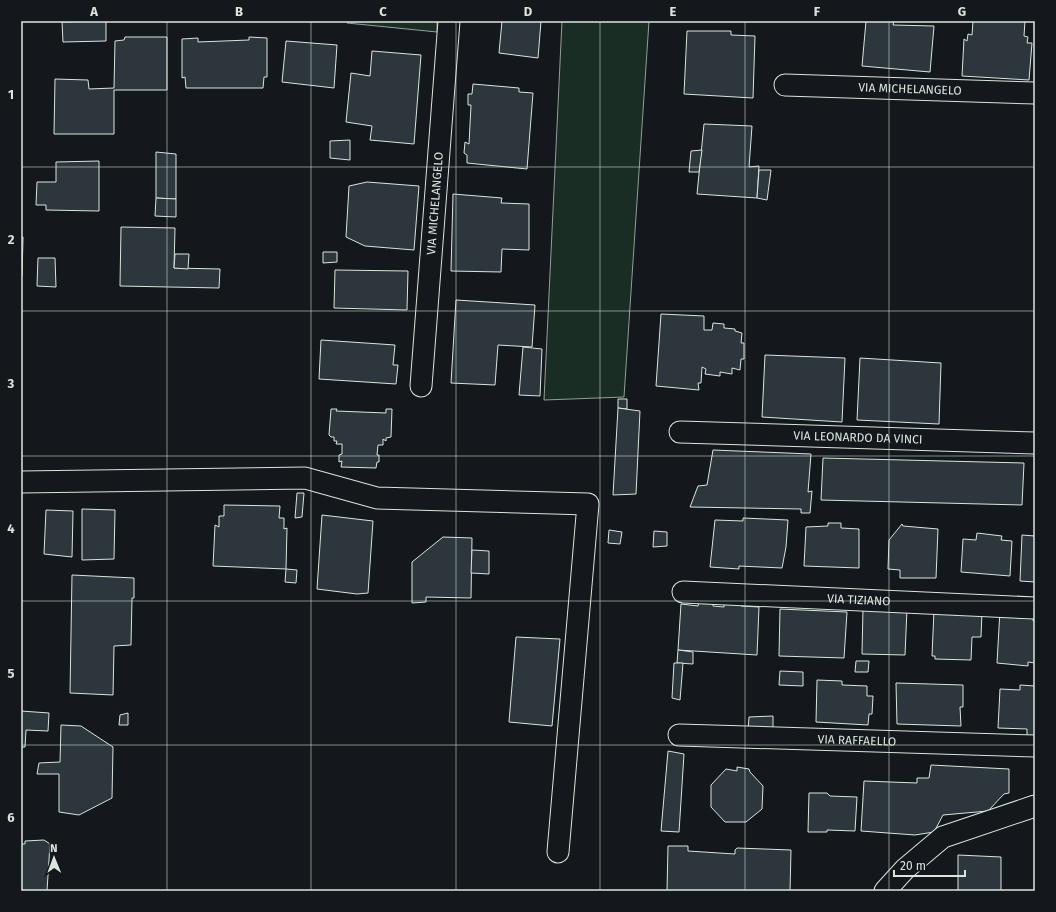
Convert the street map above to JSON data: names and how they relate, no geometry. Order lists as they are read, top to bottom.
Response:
{
  "streets": {
    "street": [
      "VIA MICHELANGELO",
      "VIA LEONARDO DA VINCI",
      "VIA TIZIANO",
      "VIA RAFFAELLO"
    ]
  },
  "scale_bar": "20 m",
  "north": "top",
  "grid": {
    "columns": [
      "A",
      "B",
      "C",
      "D",
      "E",
      "F",
      "G"
    ],
    "rows": [
      "1",
      "2",
      "3",
      "4",
      "5",
      "6"
    ]
  }
}
